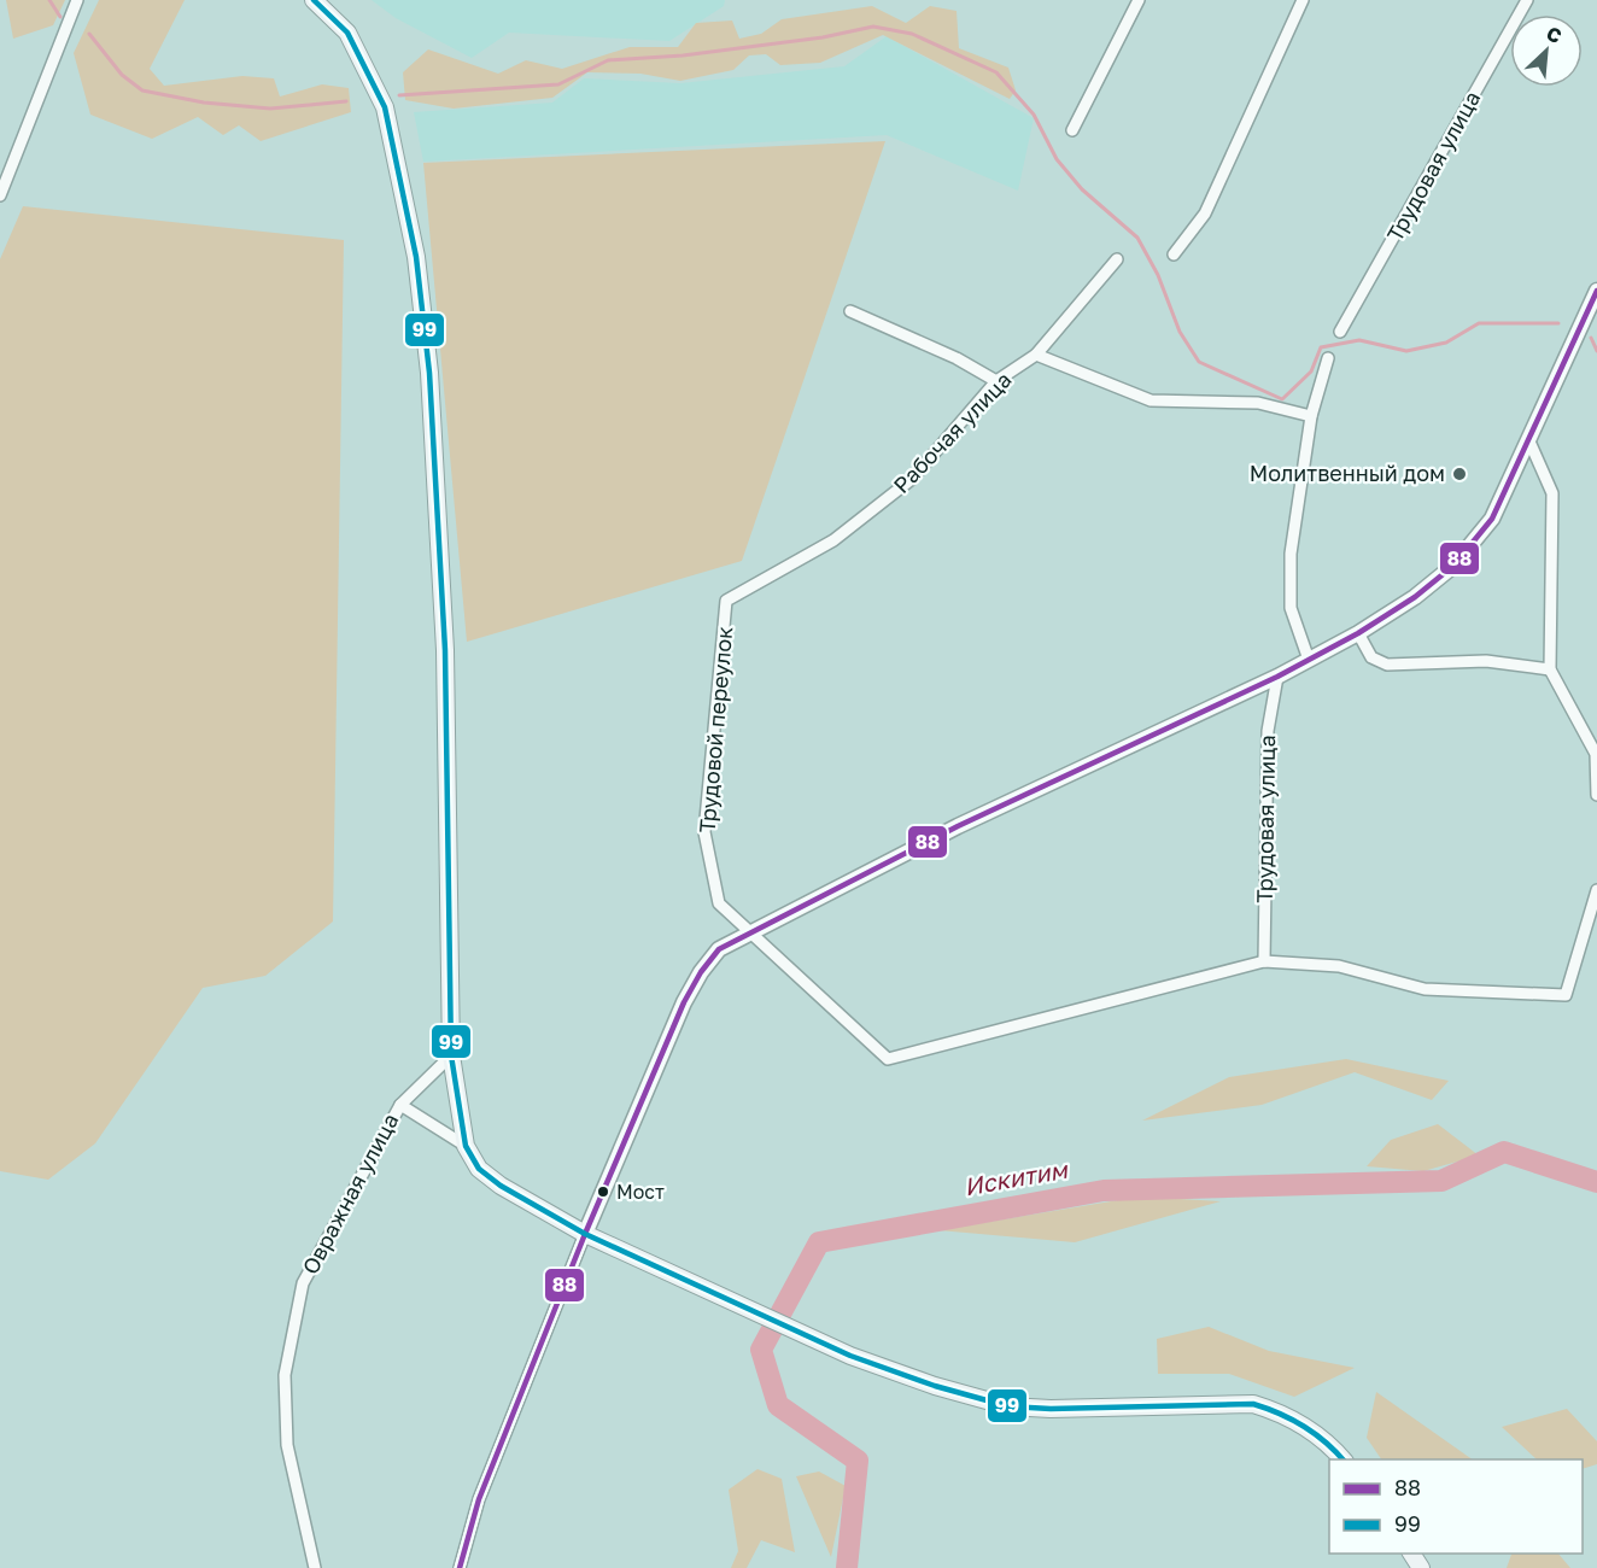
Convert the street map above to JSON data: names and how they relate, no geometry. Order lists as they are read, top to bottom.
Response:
{
  "streets": {
    "street": [
      "Трудовая улица",
      "Рабочая улица",
      "Трудовой переулок",
      "Овражная улица"
    ]
  },
  "crossings": [
    ["Трудовая улица", "Трудовой переулок"],
    ["Рабочая улица", "Трудовой переулок"]
  ],
  "water": ["Искитим"],
  "places": ["Молитвенный дом", "Мост"],
  "lines": ["transit line 99", "transit line 88"],
  "legend": ["88", "99"],
  "north": "top right"
}
